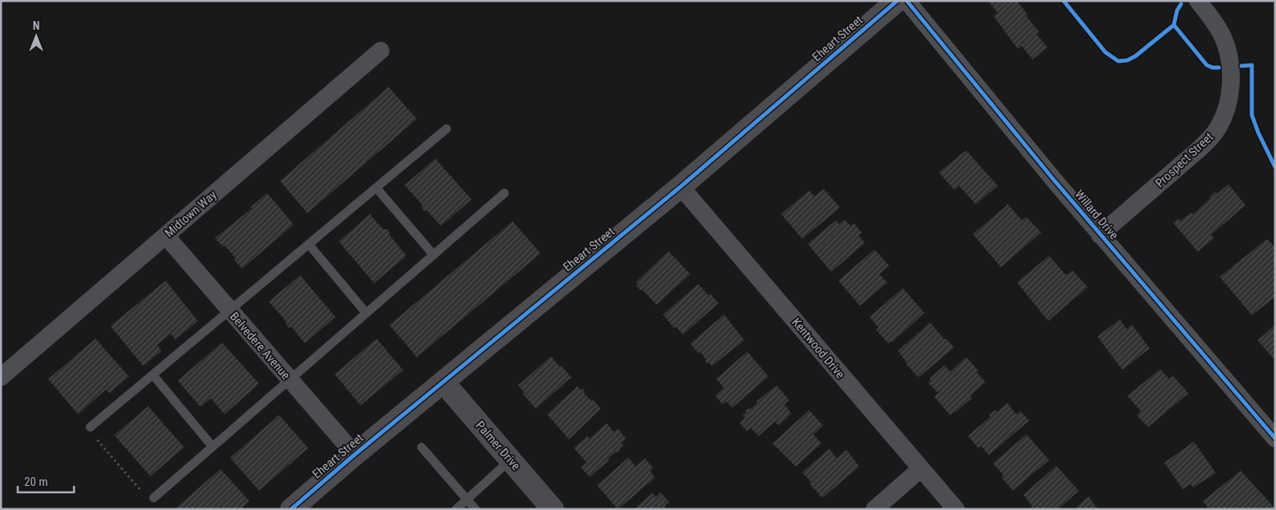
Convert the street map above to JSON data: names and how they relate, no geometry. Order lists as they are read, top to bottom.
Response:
{
  "streets": {
    "street": [
      "Eheart Street",
      "Prospect Street",
      "Midtown Way",
      "Willard Drive",
      "Belvedere Avenue",
      "Kentwood Drive",
      "Palmer Drive"
    ]
  },
  "crossings": [
    ["Eheart Street", "Belvedere Avenue"],
    ["Eheart Street", "Kentwood Drive"],
    ["Eheart Street", "Palmer Drive"],
    ["Prospect Street", "Willard Drive"],
    ["Midtown Way", "Belvedere Avenue"]
  ],
  "scale_bar": "20 m",
  "north": "top"
}
